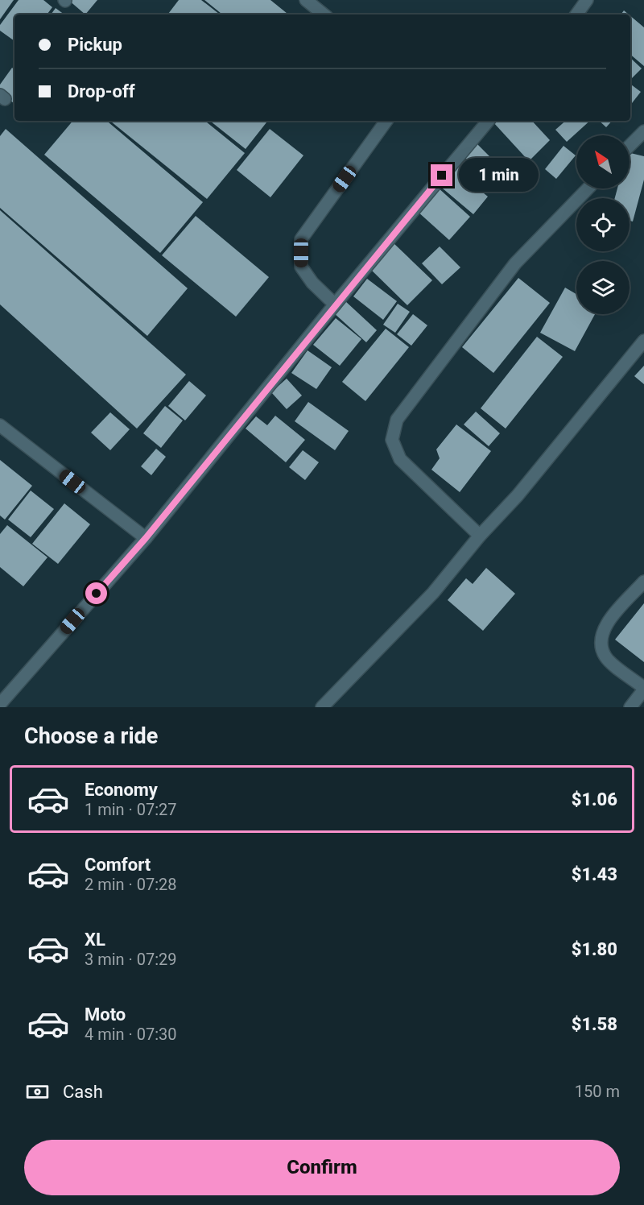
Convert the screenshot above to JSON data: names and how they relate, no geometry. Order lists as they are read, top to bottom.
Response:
{
  "north": "top left",
  "page": {
    "banner": ["Pickup", "Drop-off"],
    "bubble": "1 min",
    "heading": "Choose a ride",
    "list": [
      {
        "name": "Economy",
        "note": "1 min · 07:27",
        "value": "$1.06"
      },
      {
        "name": "Comfort",
        "note": "2 min · 07:28",
        "value": "$1.43"
      },
      {
        "name": "XL",
        "note": "3 min · 07:29",
        "value": "$1.80"
      },
      {
        "name": "Moto",
        "note": "4 min · 07:30",
        "value": "$1.58"
      }
    ],
    "pay": ["Cash", "150 m"],
    "buttons": "Confirm"
  }
}
